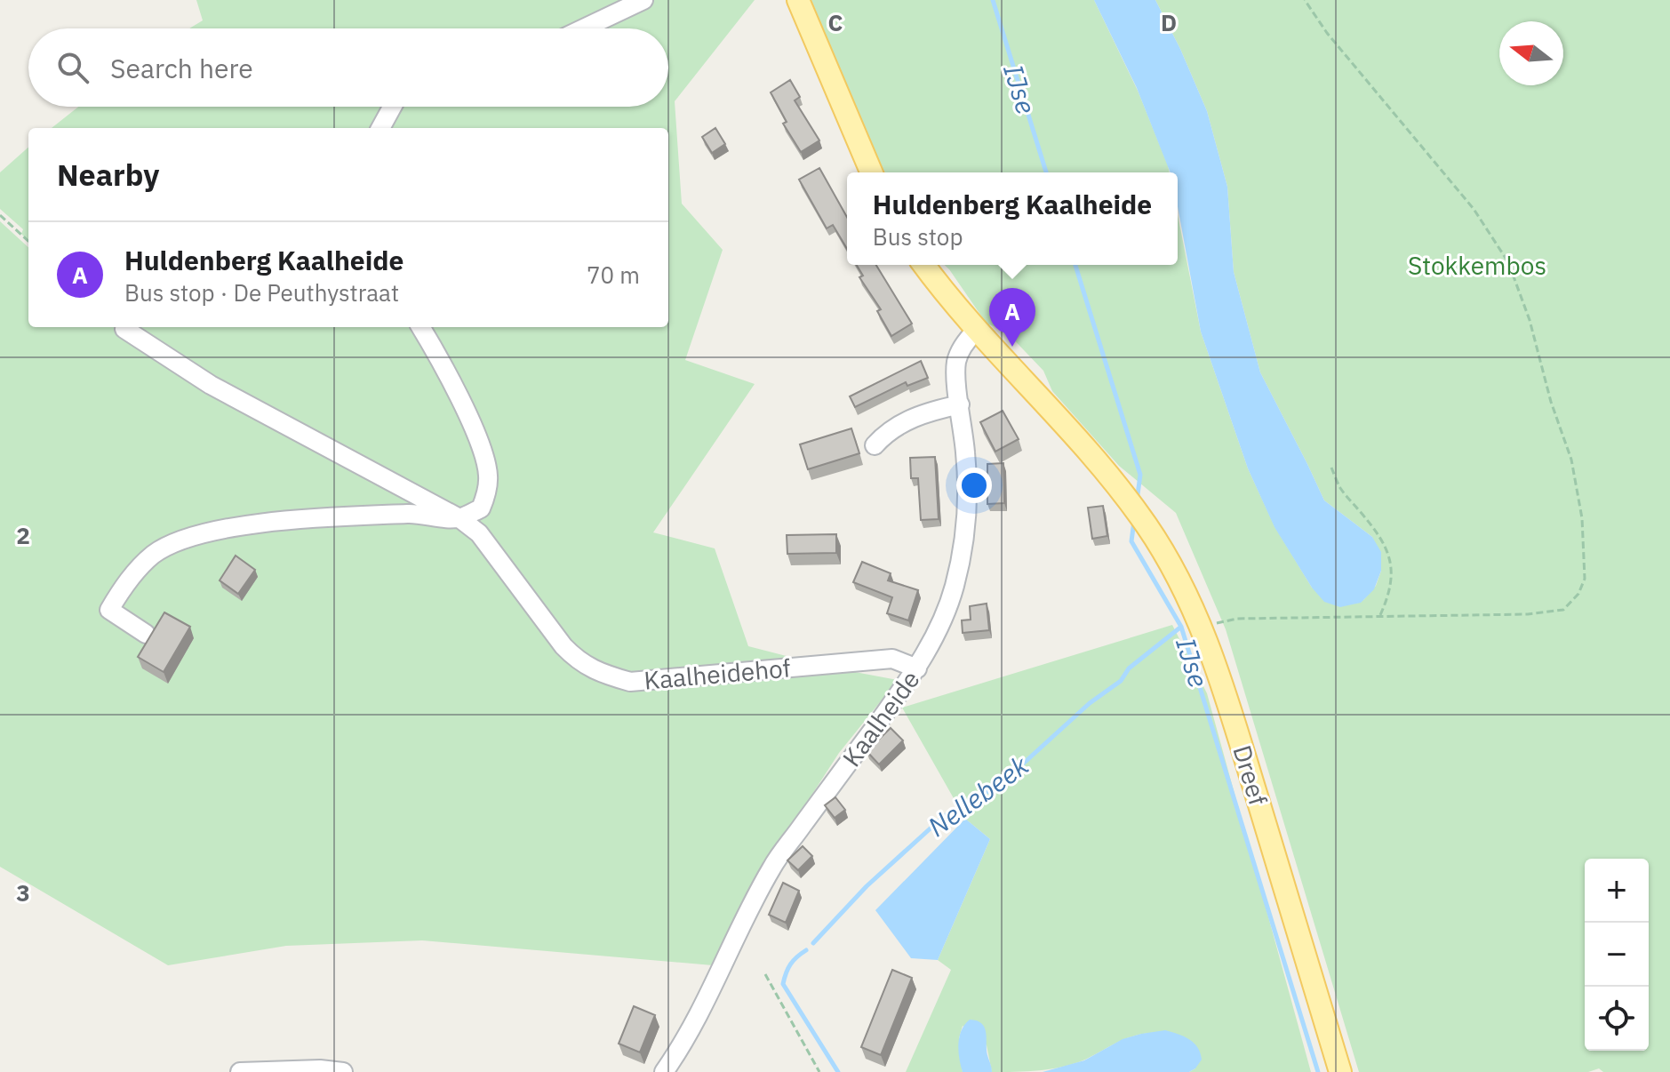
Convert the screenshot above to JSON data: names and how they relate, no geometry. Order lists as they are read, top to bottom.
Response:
{
  "streets": {
    "main road": ["Dreef"],
    "street": ["Kaalheidehof", "Kaalheide"]
  },
  "crossings": [
    ["Kaalheidehof", "Kaalheide"],
    ["Kaalheide", "Dreef"]
  ],
  "water": ["IJse", "Nellebeek"],
  "parks": ["Stokkembos"],
  "north": "left",
  "page": {
    "search": "Search here",
    "heading": "Nearby",
    "popup": ["Huldenberg Kaalheide", "Bus stop"],
    "list": [
      {
        "mark": "A",
        "name": "Huldenberg Kaalheide",
        "note": "Bus stop · De Peuthystraat",
        "value": "70 m"
      }
    ],
    "pins": "A",
    "map_buttons": ["+", "−"]
  },
  "grid": {
    "columns": ["C", "D"],
    "rows": ["2", "3"]
  }
}
